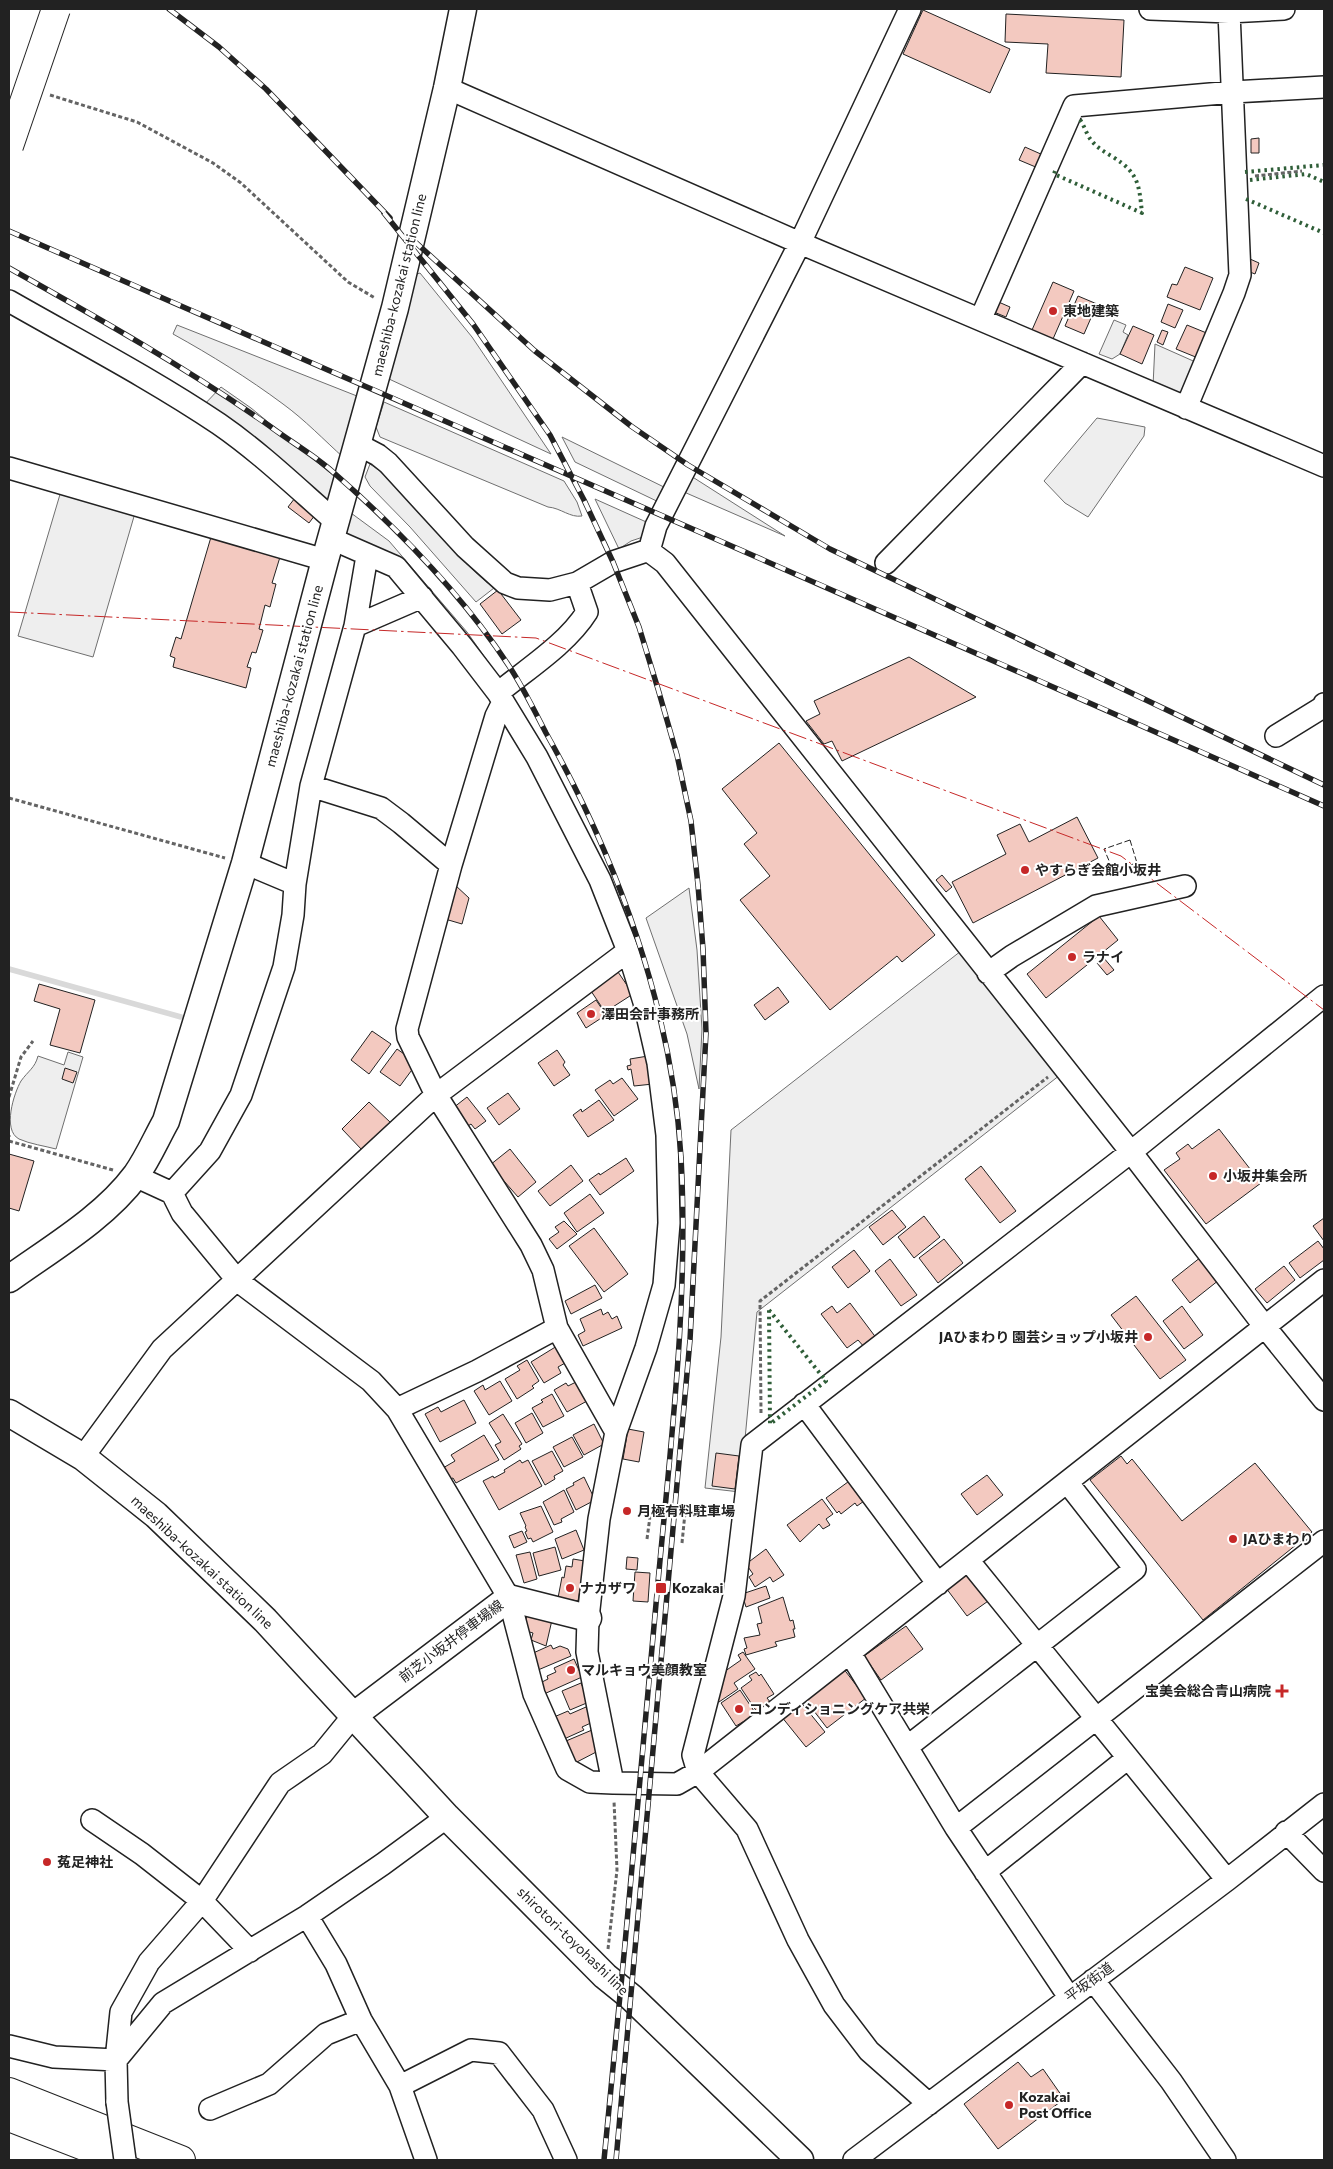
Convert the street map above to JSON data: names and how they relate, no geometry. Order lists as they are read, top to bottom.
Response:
{
  "streets": {
    "main road": ["maeshiba-kozakai station line", "前芝小坂井停車場線", "shirotori-toyohashi line"],
    "street": ["平坂街道"]
  },
  "crossings": [
    ["maeshiba-kozakai station line", "前芝小坂井停車場線"],
    ["maeshiba-kozakai station line", "shirotori-toyohashi line"],
    ["前芝小坂井停車場線", "shirotori-toyohashi line"]
  ],
  "places": {
    "other": [
      "東地建築",
      "やすらぎ会館小坂井",
      "ラナイ",
      "澤田会計事務所",
      "小坂井集会所",
      "JAひまわり 園芸ショップ小坂井",
      "月極有料駐車場",
      "JAひまわり",
      "ナカザワ",
      "マルキョウ美顔教室",
      "コンディショニングケア共栄",
      "菟足神社",
      "Kozakai Post Office"
    ],
    "transit": ["Kozakai"],
    "health": ["宝美会総合青山病院"]
  }
}
